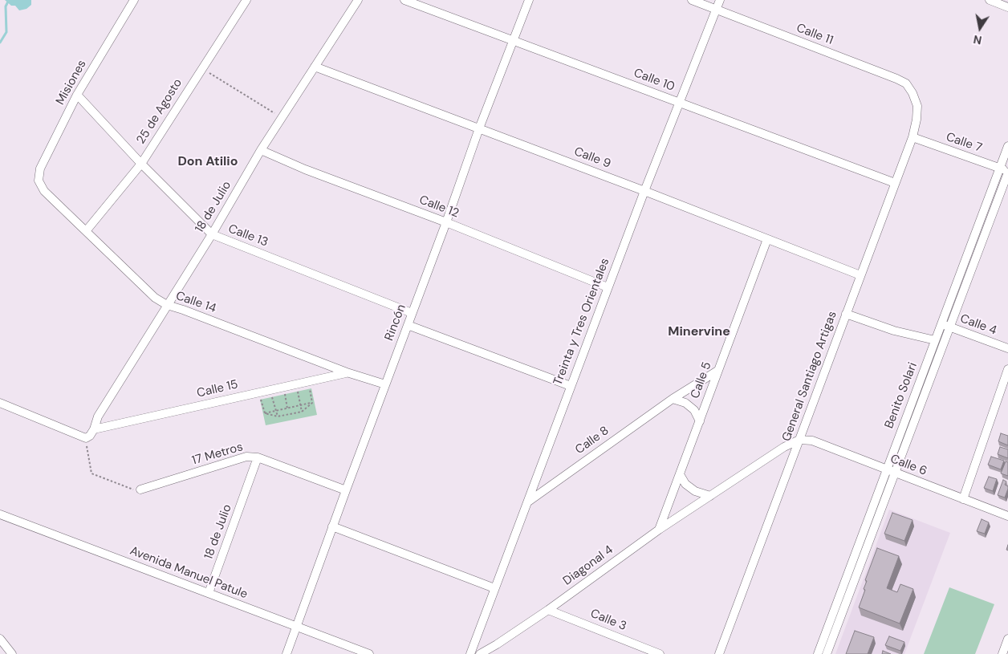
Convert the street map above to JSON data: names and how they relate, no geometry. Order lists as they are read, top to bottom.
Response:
{
  "streets": {
    "street": [
      "Calle 11",
      "Calle 10",
      "Misiones",
      "25 de Agosto",
      "Calle 7",
      "Calle 9",
      "18 de Julio",
      "Calle 12",
      "Calle 13",
      "Calle 14",
      "Treinta y Tres Orientales",
      "Rincón",
      "Calle 4",
      "General Santiago Artigas",
      "Calle 5",
      "Calle 15",
      "Benito Solari",
      "Calle 8",
      "17 Metros",
      "Calle 6",
      "Diagonal 4",
      "Avenida Manuel Patule",
      "Calle 3"
    ]
  },
  "crossings": [
    ["Calle 11", "Treinta y Tres Orientales"],
    ["Calle 11", "General Santiago Artigas"],
    ["Calle 10", "Treinta y Tres Orientales"],
    ["Calle 10", "Rincón"],
    ["Calle 10", "General Santiago Artigas"],
    ["Misiones", "Calle 13"],
    ["Misiones", "Calle 14"],
    ["25 de Agosto", "Calle 13"],
    ["25 de Agosto", "Calle 14"],
    ["Calle 7", "General Santiago Artigas"],
    ["Calle 7", "Benito Solari"],
    ["Calle 9", "18 de Julio"],
    ["Calle 9", "Treinta y Tres Orientales"],
    ["Calle 9", "Rincón"],
    ["Calle 9", "General Santiago Artigas"],
    ["Calle 9", "Calle 5"],
    ["18 de Julio", "Calle 12"],
    ["18 de Julio", "Calle 13"],
    ["18 de Julio", "Calle 14"],
    ["18 de Julio", "Calle 15"],
    ["18 de Julio", "17 Metros"],
    ["18 de Julio", "Avenida Manuel Patule"],
    ["Calle 12", "Treinta y Tres Orientales"],
    ["Calle 12", "Rincón"],
    ["Calle 13", "Rincón"],
    ["Calle 14", "Rincón"],
    ["Calle 14", "Calle 15"],
    ["Treinta y Tres Orientales", "Calle 8"],
    ["Rincón", "17 Metros"],
    ["Rincón", "Avenida Manuel Patule"],
    ["Calle 4", "Benito Solari"],
    ["General Santiago Artigas", "Calle 6"],
    ["General Santiago Artigas", "Diagonal 4"],
    ["Calle 5", "Calle 8"],
    ["Calle 5", "Diagonal 4"],
    ["Benito Solari", "Calle 6"],
    ["Calle 6", "Diagonal 4"],
    ["Diagonal 4", "Calle 3"]
  ],
  "districts": ["Don Atilio", "Minervine"],
  "north": "bottom"
}
